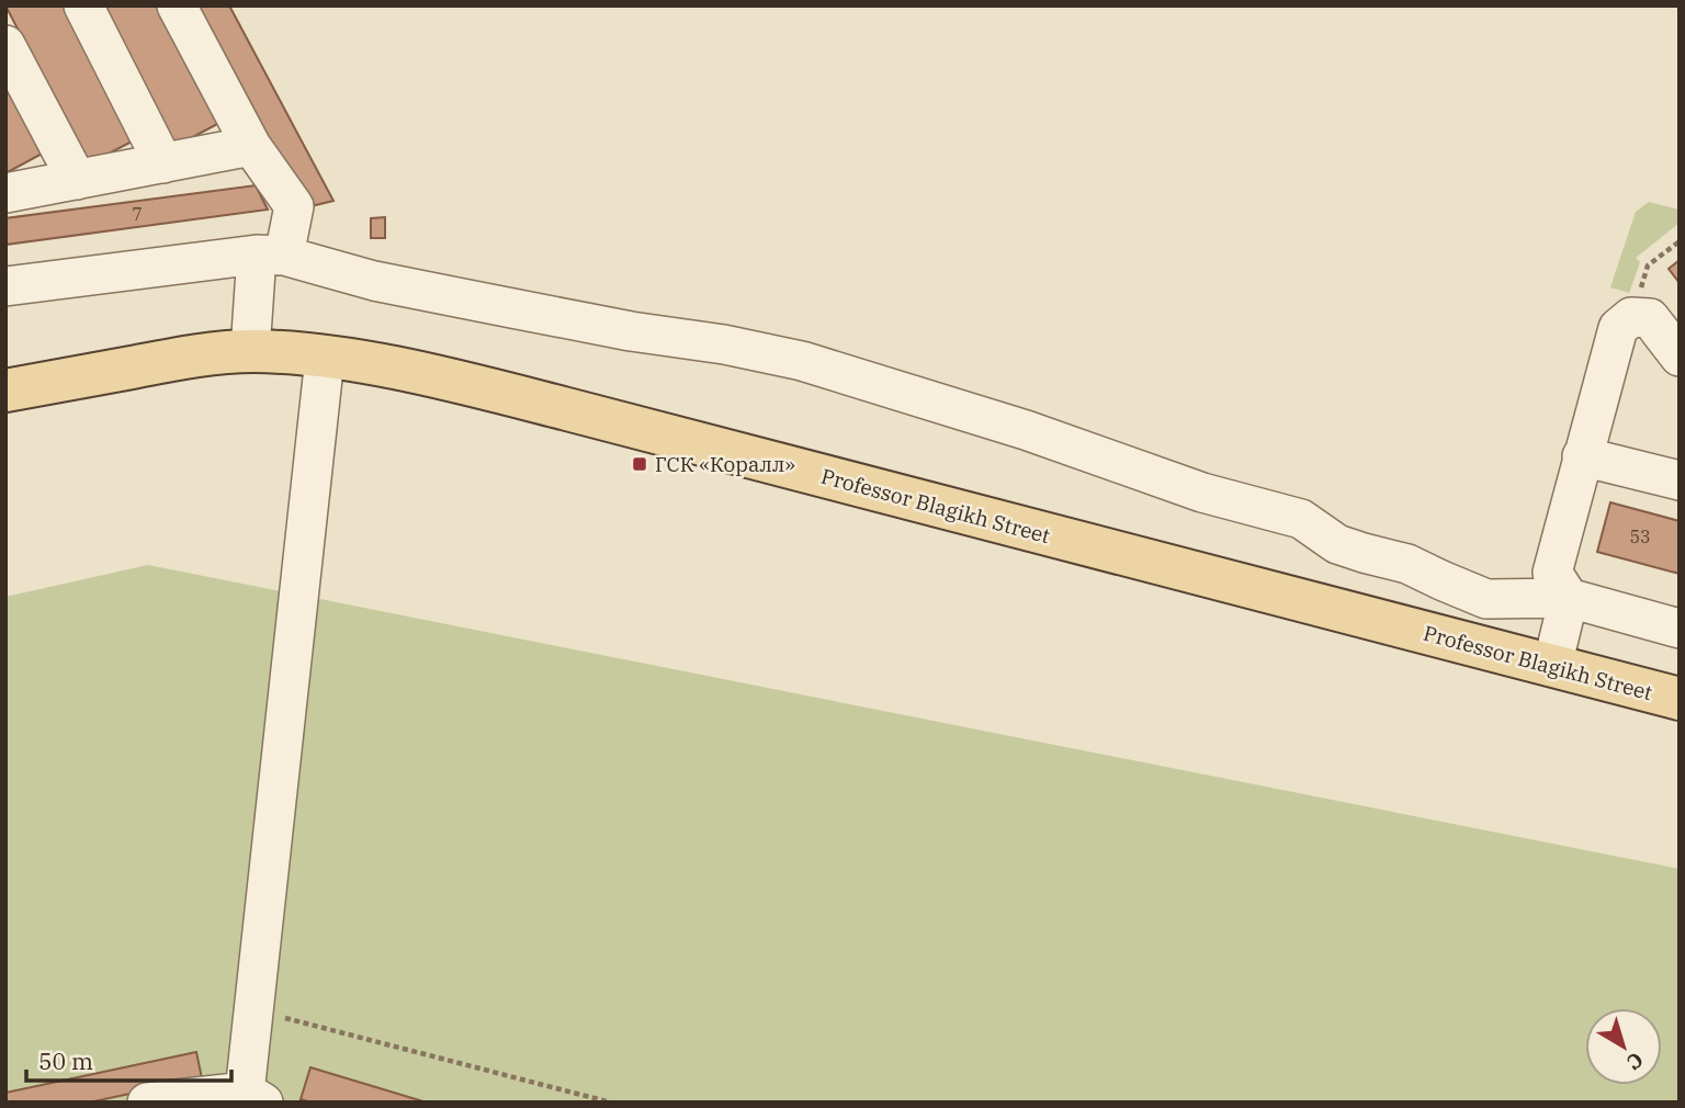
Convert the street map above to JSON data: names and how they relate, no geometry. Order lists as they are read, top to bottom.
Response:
{
  "streets": {
    "main road": ["Professor Blagikh Street"]
  },
  "places": {
    "transit": ["ГСК «Коралл»"]
  },
  "house_numbers": ["7", "53"],
  "scale_bar": "50 m",
  "north": "bottom right"
}
